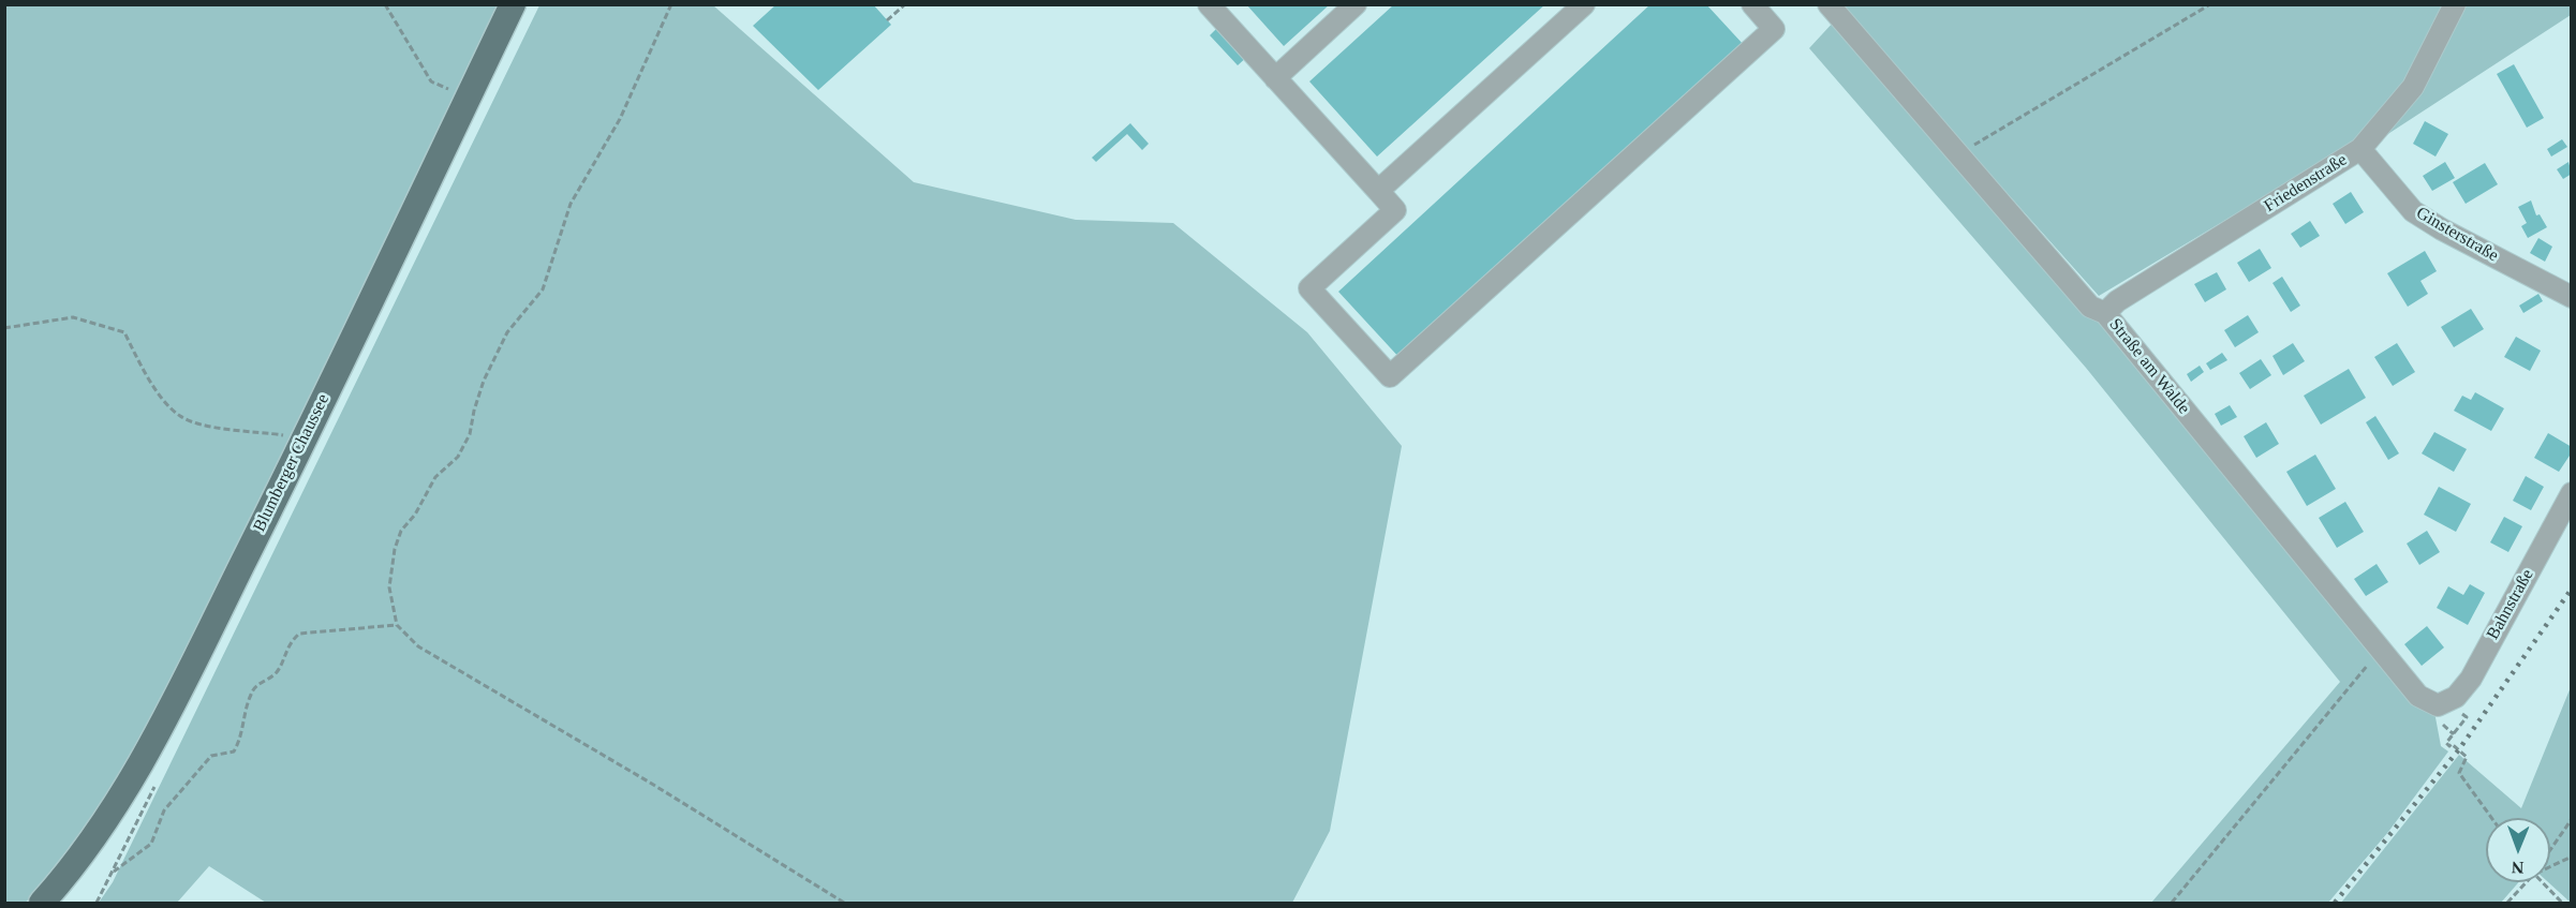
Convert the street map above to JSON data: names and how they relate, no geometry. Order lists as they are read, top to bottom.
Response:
{
  "streets": {
    "main road": ["Blumberger Chaussee"],
    "street": [
      "Friedenstraße",
      "Ginsterstraße",
      "Straße am Walde",
      "Bahnstraße"
    ]
  },
  "crossings": [
    ["Friedenstraße", "Ginsterstraße"],
    ["Friedenstraße", "Straße am Walde"],
    ["Straße am Walde", "Bahnstraße"]
  ],
  "north": "bottom"
}
